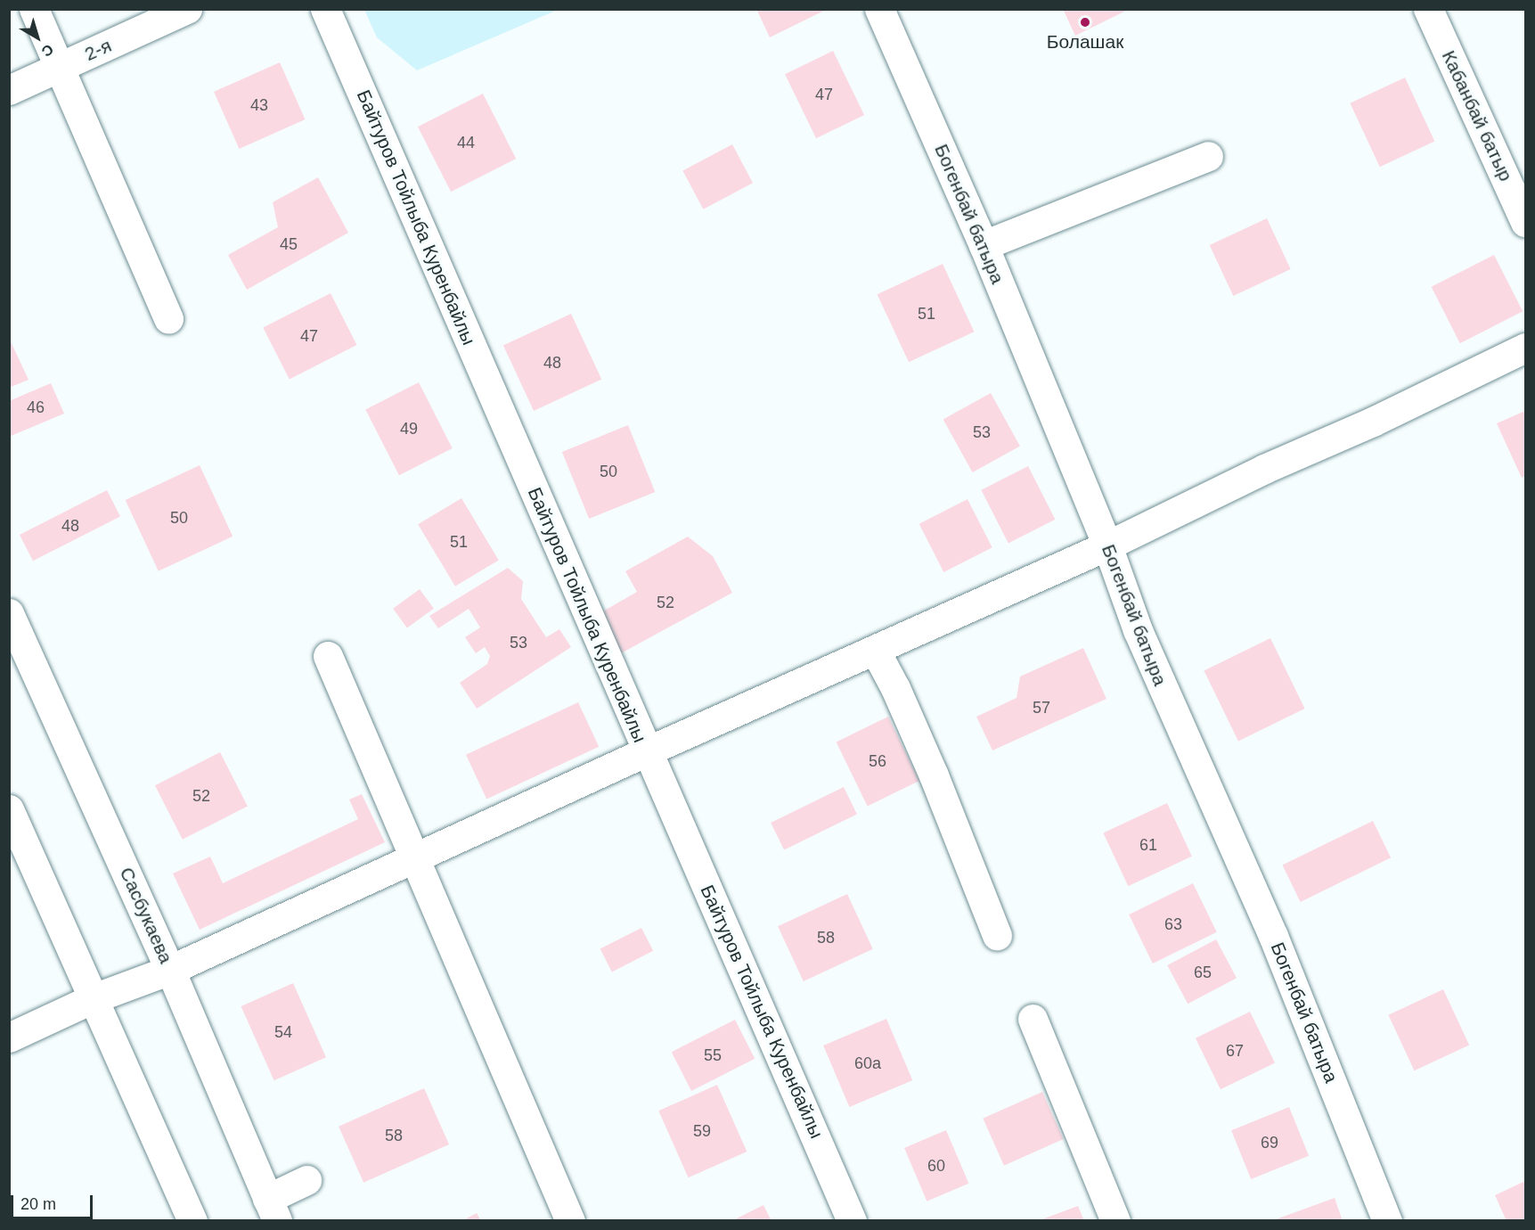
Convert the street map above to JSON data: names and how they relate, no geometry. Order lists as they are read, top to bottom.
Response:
{
  "streets": {
    "street": [
      "2-я",
      "Кабанбай батыр",
      "Богенбай батыра",
      "Байтуров Тойлыба Куренбайлы",
      "Сасбукаева"
    ]
  },
  "places": ["Болашак"],
  "house_numbers": [
    "47",
    "43",
    "44",
    "45",
    "51",
    "47",
    "48",
    "46",
    "49",
    "53",
    "50",
    "50",
    "48",
    "51",
    "52",
    "53",
    "57",
    "56",
    "52",
    "61",
    "63",
    "58",
    "65",
    "54",
    "67",
    "55",
    "60а",
    "59",
    "58",
    "69",
    "60"
  ],
  "scale_bar": "20 m",
  "north": "bottom right"
}
